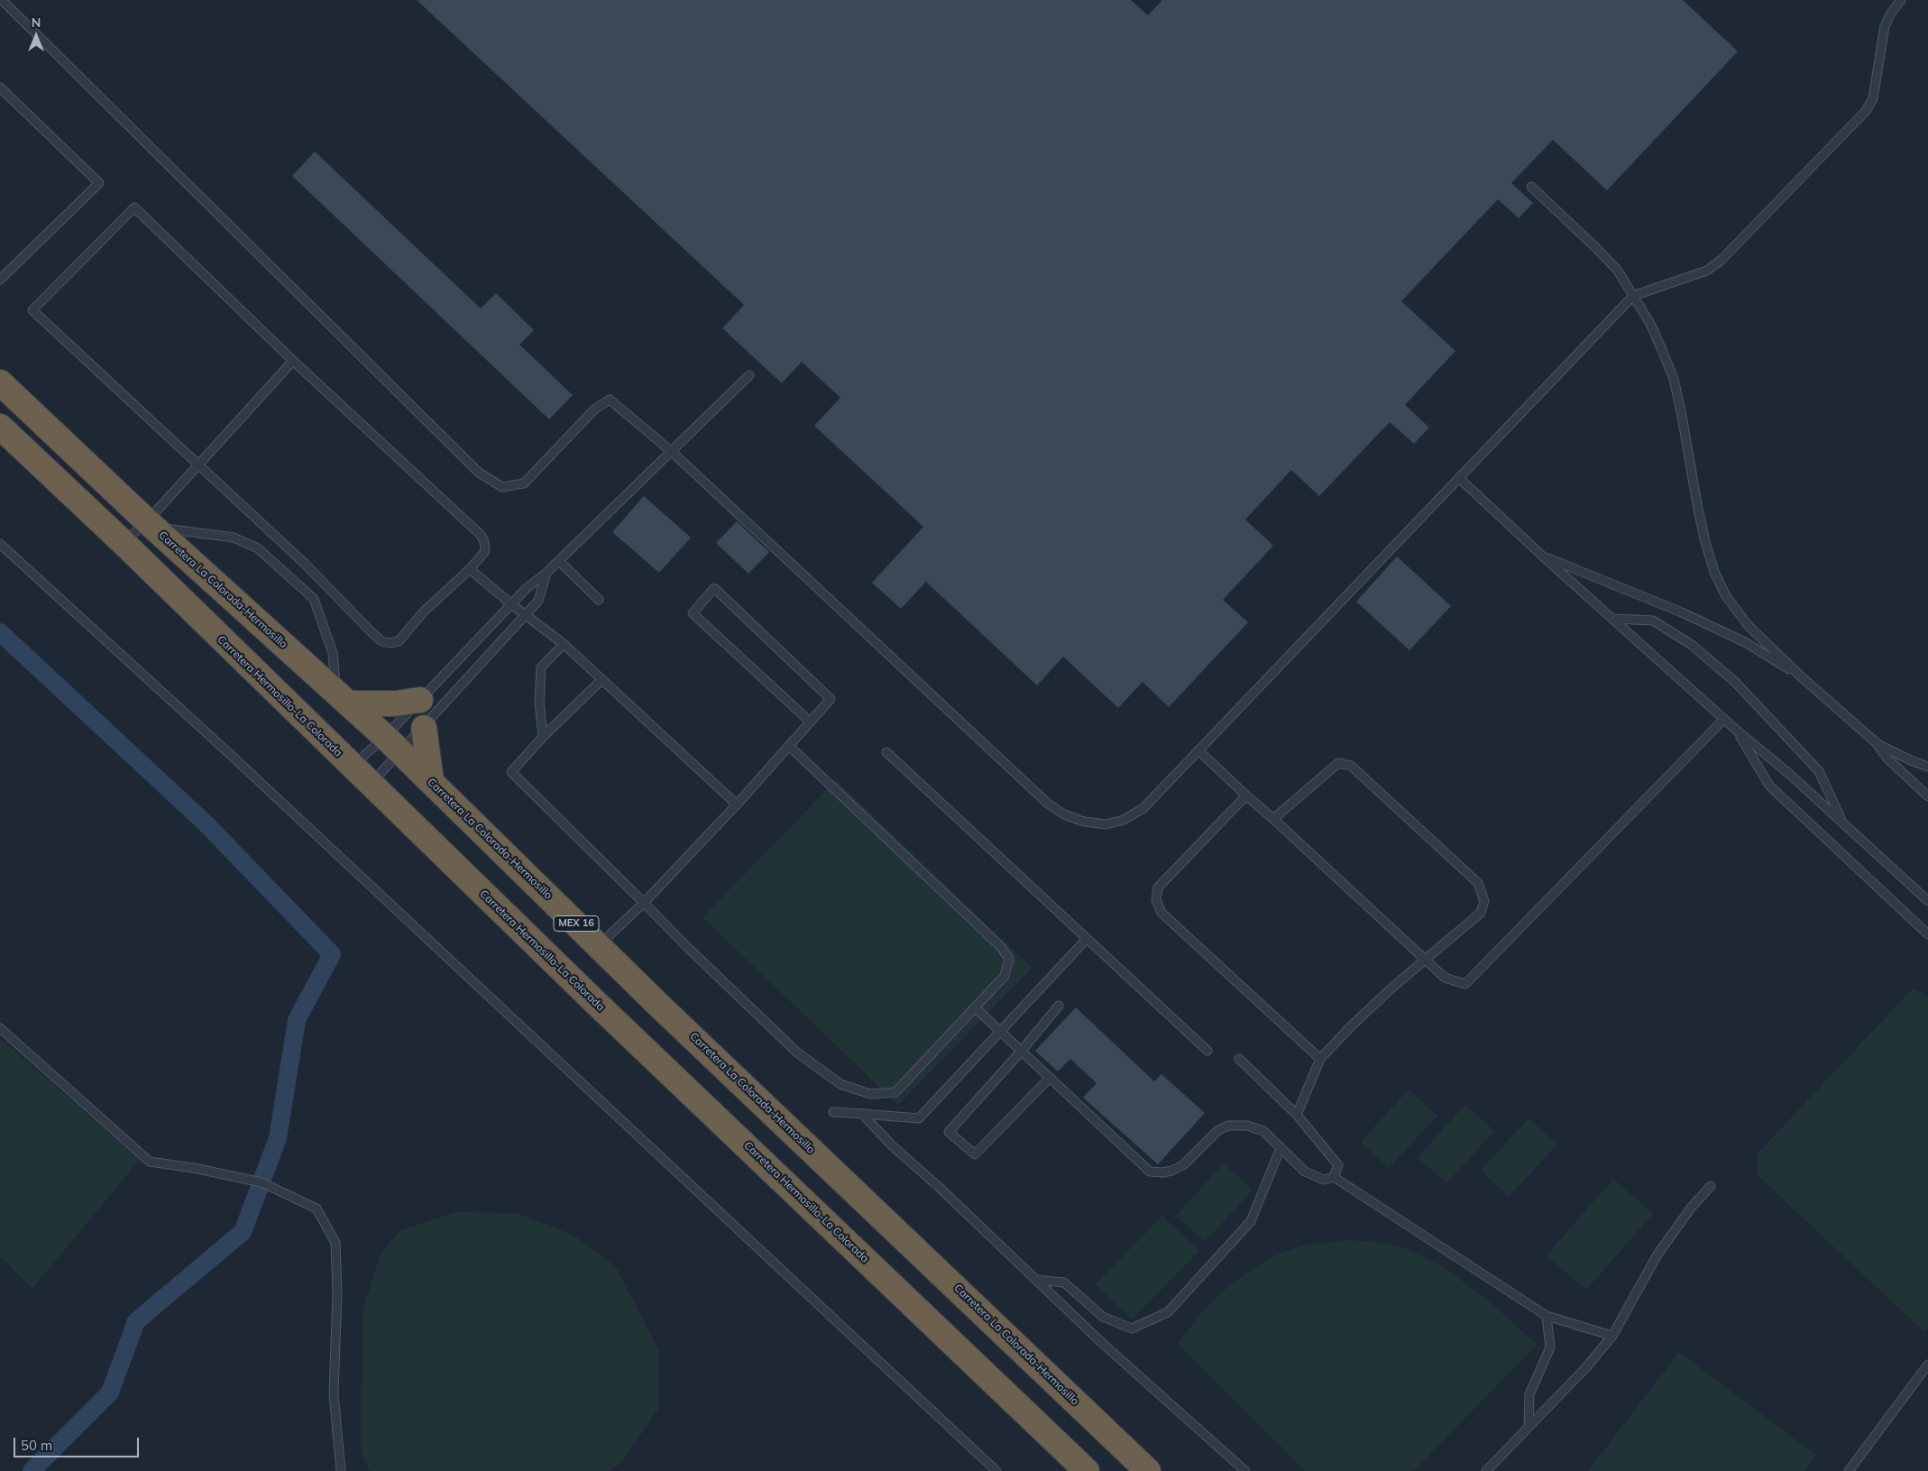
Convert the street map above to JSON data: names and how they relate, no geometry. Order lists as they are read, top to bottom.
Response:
{
  "streets": {
    "highway": ["Carretera La Colorada-Hermosillo", "Carretera Hermosillo-La Colorada", "MEX 16"]
  },
  "scale_bar": "50 m",
  "north": "top"
}
